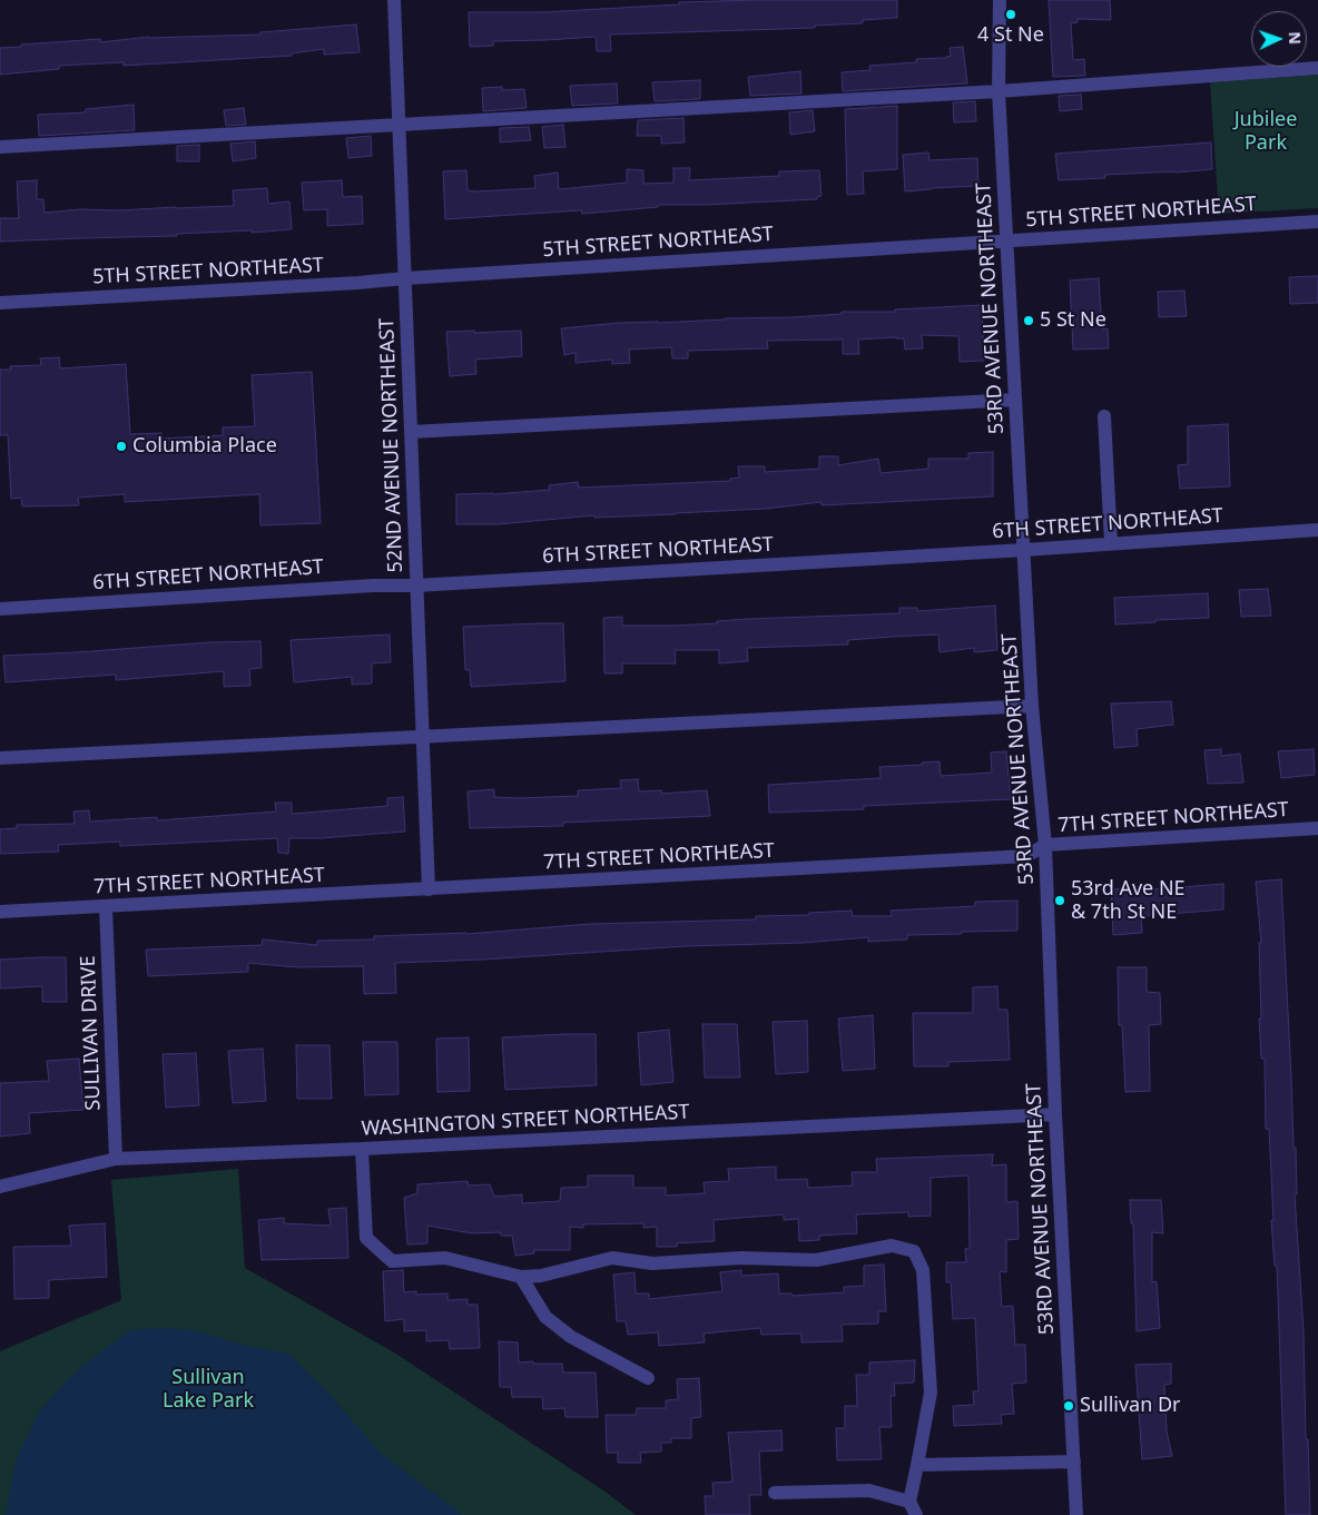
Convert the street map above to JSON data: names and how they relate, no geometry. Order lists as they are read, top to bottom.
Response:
{
  "streets": {
    "street": [
      "5TH STREET NORTHEAST",
      "53RD AVENUE NORTHEAST",
      "52ND AVENUE NORTHEAST",
      "6TH STREET NORTHEAST",
      "7TH STREET NORTHEAST",
      "SULLIVAN DRIVE",
      "WASHINGTON STREET NORTHEAST"
    ]
  },
  "crossings": [
    ["5TH STREET NORTHEAST", "53RD AVENUE NORTHEAST"],
    ["5TH STREET NORTHEAST", "52ND AVENUE NORTHEAST"],
    ["53RD AVENUE NORTHEAST", "6TH STREET NORTHEAST"],
    ["53RD AVENUE NORTHEAST", "7TH STREET NORTHEAST"],
    ["53RD AVENUE NORTHEAST", "WASHINGTON STREET NORTHEAST"],
    ["52ND AVENUE NORTHEAST", "6TH STREET NORTHEAST"],
    ["52ND AVENUE NORTHEAST", "7TH STREET NORTHEAST"],
    ["7TH STREET NORTHEAST", "SULLIVAN DRIVE"],
    ["SULLIVAN DRIVE", "WASHINGTON STREET NORTHEAST"]
  ],
  "parks": ["Jubilee Park", "Sullivan Lake Park"],
  "places": [
    "4 St Ne",
    "5 St Ne",
    "Columbia Place",
    "53rd Ave NE & 7th St NE",
    "Sullivan Dr"
  ],
  "north": "right"
}
